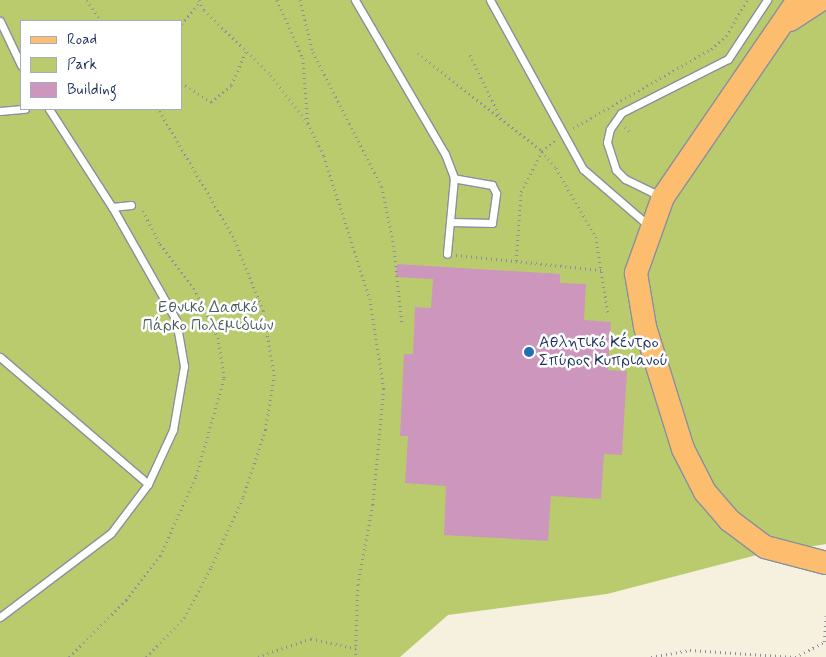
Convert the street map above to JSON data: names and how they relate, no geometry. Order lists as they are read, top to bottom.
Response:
{
  "parks": ["Εθνικό Δασικό Πάρκο Πολεμιδιών"],
  "places": ["Αθλητικό Κέντρο Σπύρος Κυπριανού"],
  "legend": ["Road", "Park", "Building"]
}
